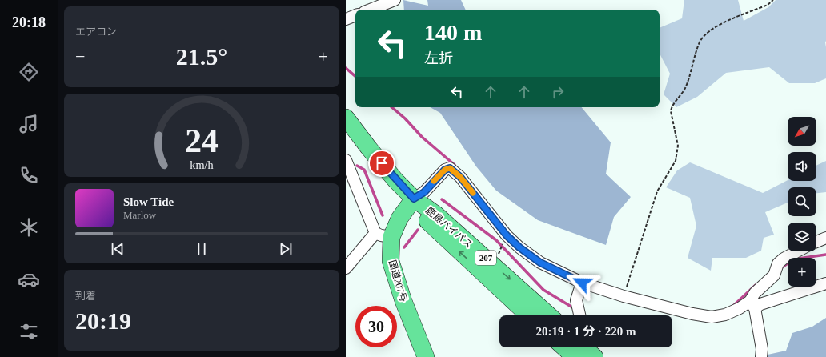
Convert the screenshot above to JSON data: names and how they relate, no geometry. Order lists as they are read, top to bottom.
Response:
{
  "streets": {
    "highway": ["鹿島バイパス", "207", "国道207号"]
  },
  "crossings": [
    ["鹿島バイパス", "207"],
    ["鹿島バイパス", "国道207号"],
    ["207", "国道207号"]
  ],
  "north": "bottom left",
  "page": {
    "tabs": "20:18",
    "tile": [
      "エアコン",
      ["到着", "20:19"]
    ],
    "turn": ["140 m", "左折"],
    "heat": ["−", "21.5°", "+"],
    "map_buttons": "+",
    "song": ["Slow Tide", "Marlow"],
    "limit": "30",
    "trip": "20:19 · 1 分 · 220 m",
    "gauge": ["24", "km/h"]
  }
}
